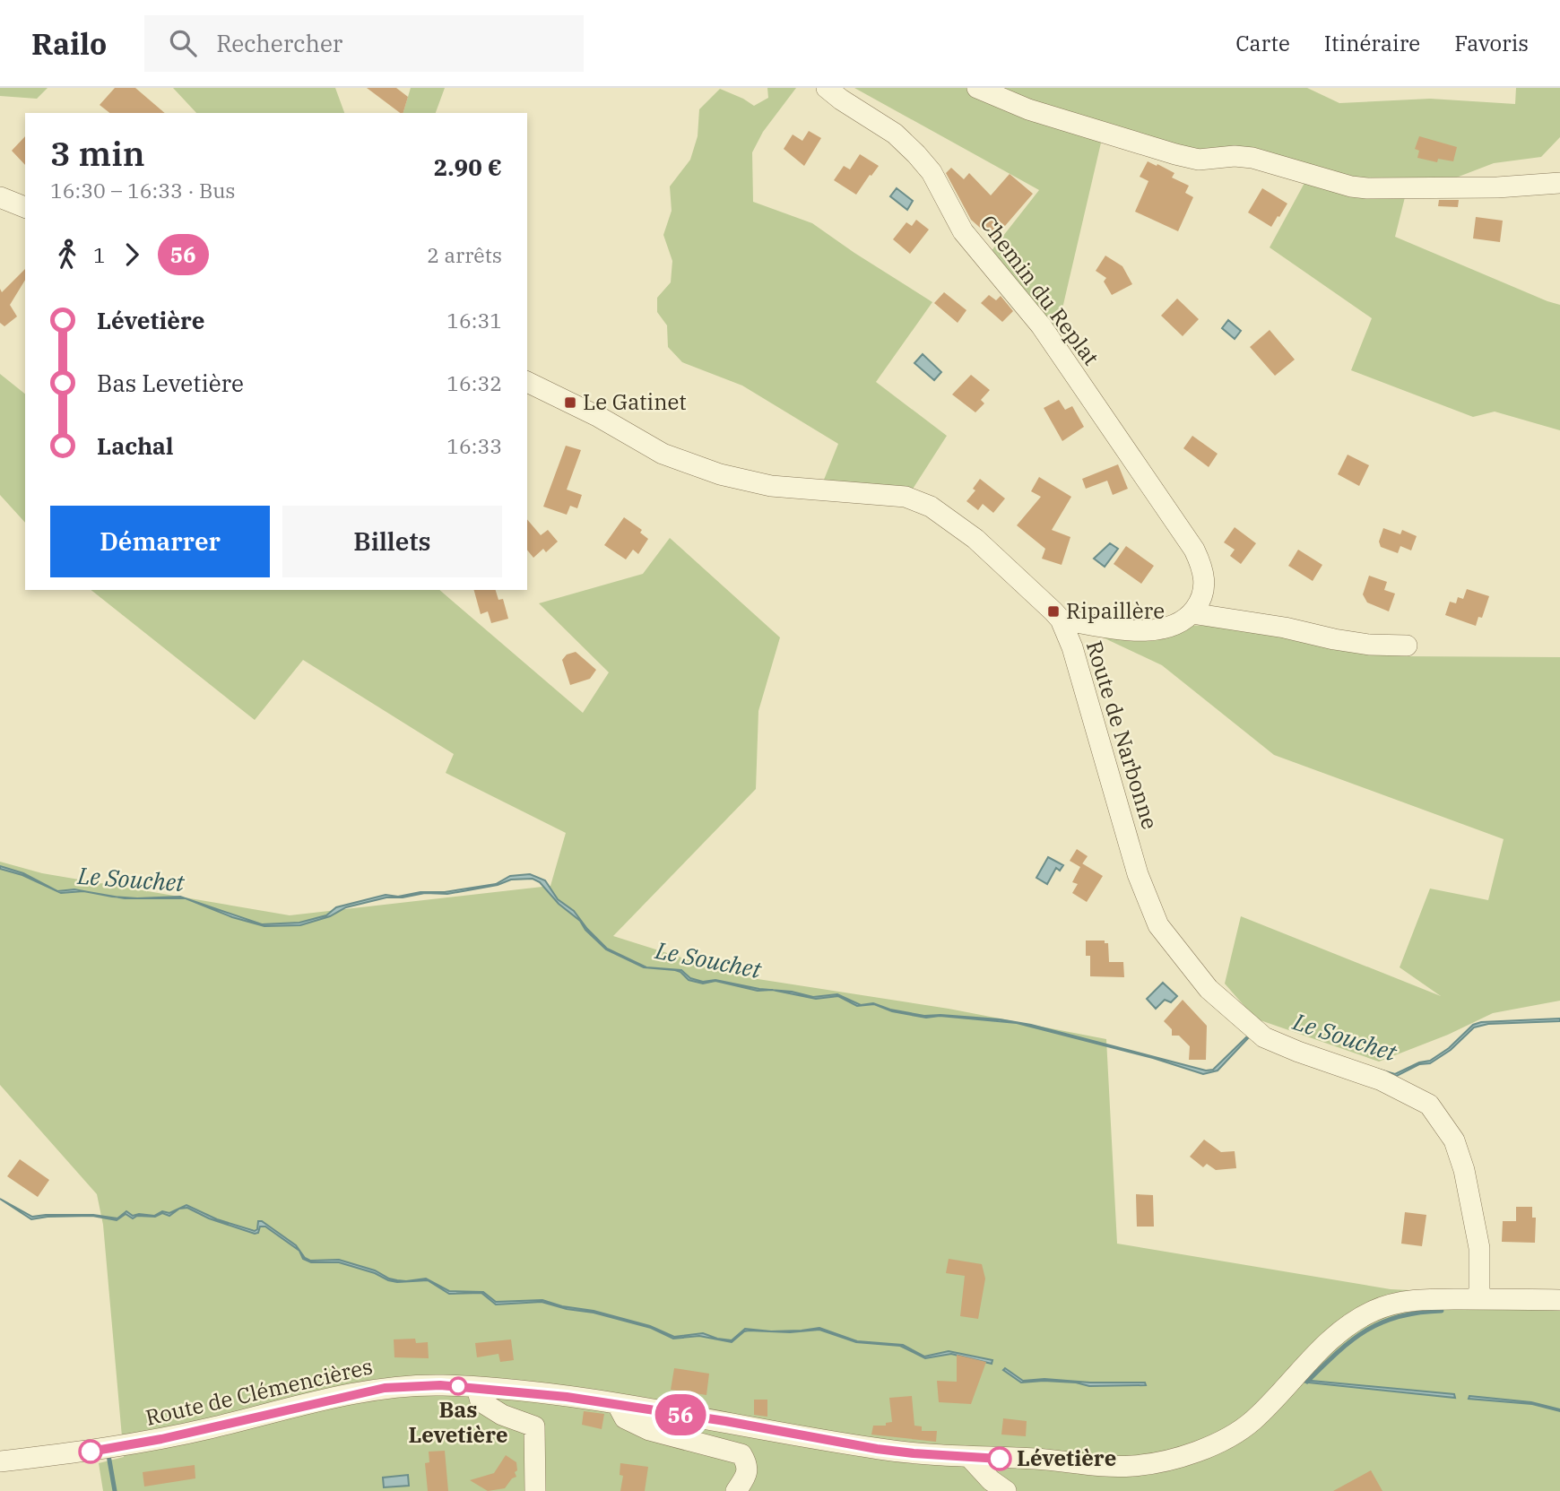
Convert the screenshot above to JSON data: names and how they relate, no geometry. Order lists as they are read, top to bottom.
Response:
{
  "streets": {
    "street": ["Chemin du Replat", "Route de Narbonne", "Route de Clémencières"]
  },
  "crossings": [
    ["Route de Narbonne", "Route de Clémencières"]
  ],
  "water": ["Le Souchet"],
  "places": {
    "transit": ["Le Gatinet", "Ripaillère"],
    "other": ["Bas Levetière", "Lévetière"]
  },
  "lines": ["bus line 56"],
  "page": {
    "header": "Railo",
    "search": "Rechercher",
    "nav": ["Carte", "Itinéraire", "Favoris"],
    "on_map": "56",
    "heading": ["3 min", "16:30 – 16:33 · Bus", "2.90 €"],
    "legs": ["1", "56", "2 arrêts"],
    "list": [
      {
        "name": "Lévetière",
        "value": "16:31"
      },
      {
        "name": "Bas Levetière",
        "value": "16:32"
      },
      {
        "name": "Lachal",
        "value": "16:33"
      }
    ],
    "buttons": ["Démarrer", "Billets"]
  }
}
